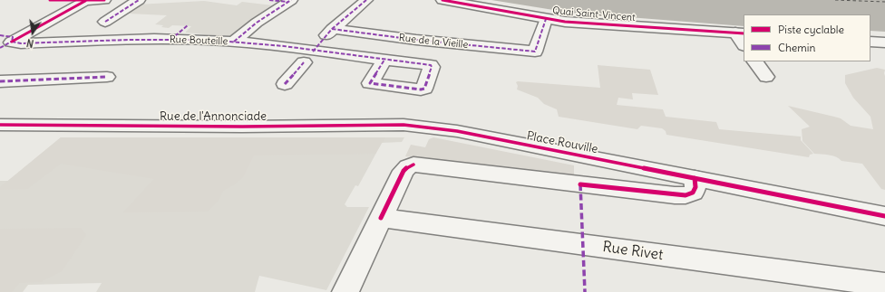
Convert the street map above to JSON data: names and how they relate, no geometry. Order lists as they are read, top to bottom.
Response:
{
  "streets": {
    "street": [
      "Quai Saint-Vincent",
      "Rue Bouteille",
      "Rue de la Vieille",
      "Rue de l'Annonciade",
      "Place Rouville",
      "Rue Rivet"
    ]
  },
  "crossings": [
    ["Quai Saint-Vincent", "Rue de la Vieille"],
    ["Rue Bouteille", "Rue de la Vieille"],
    ["Rue de l'Annonciade", "Place Rouville"]
  ],
  "legend": ["Piste cyclable", "Chemin"],
  "north": "bottom"
}
